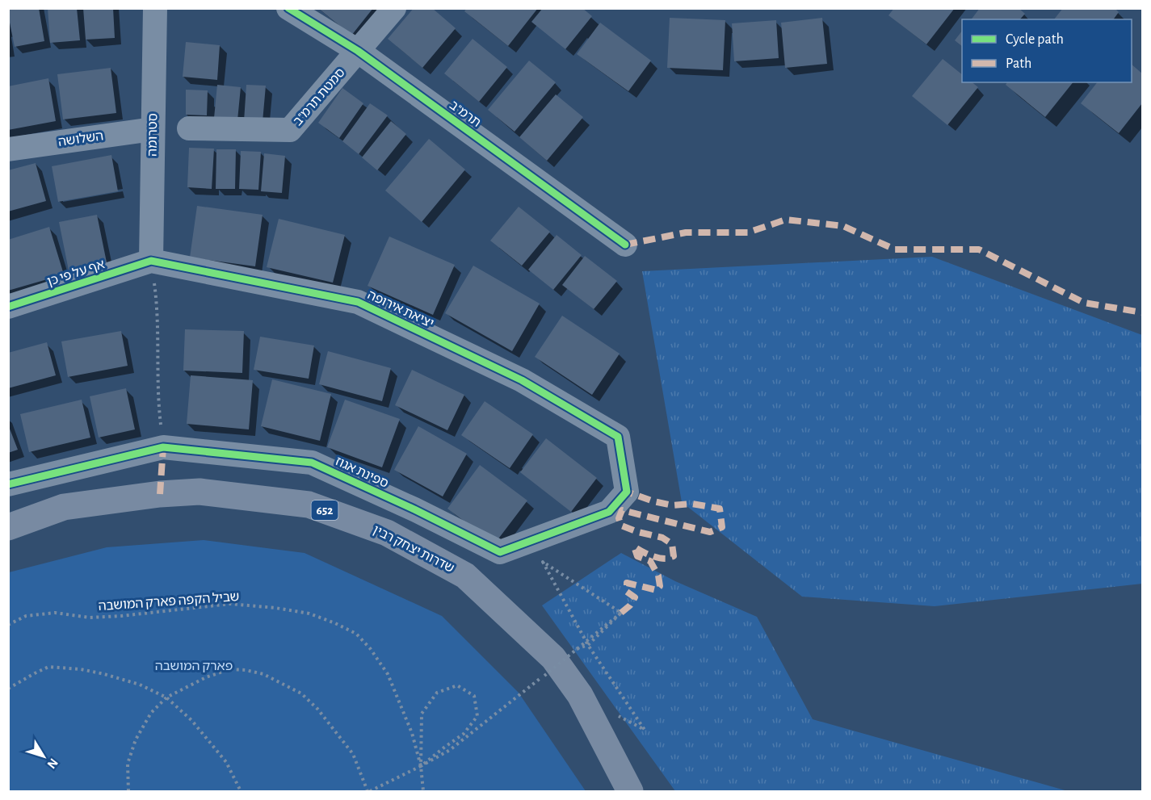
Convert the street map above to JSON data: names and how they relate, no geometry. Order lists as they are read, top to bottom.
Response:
{
  "streets": {
    "main road": ["652", "שדרות יצחק רבין"],
    "street": [
      "סמטת תרמ\"ב",
      "תרמ\"ב",
      "סטרומה",
      "השלושה",
      "אף על פי כן",
      "יציאת אירופה",
      "ספינת אגוז"
    ],
    "path": ["שביל הקפה פארק המושבה"]
  },
  "crossings": [
    ["סמטת תרמ\"ב", "תרמ\"ב"],
    ["סטרומה", "השלושה"],
    ["סטרומה", "אף על פי כן"],
    ["סטרומה", "יציאת אירופה"],
    ["אף על פי כן", "יציאת אירופה"],
    ["יציאת אירופה", "ספינת אגוז"]
  ],
  "parks": ["פארק המושבה"],
  "legend": ["Cycle path", "Path"],
  "north": "bottom right"
}
